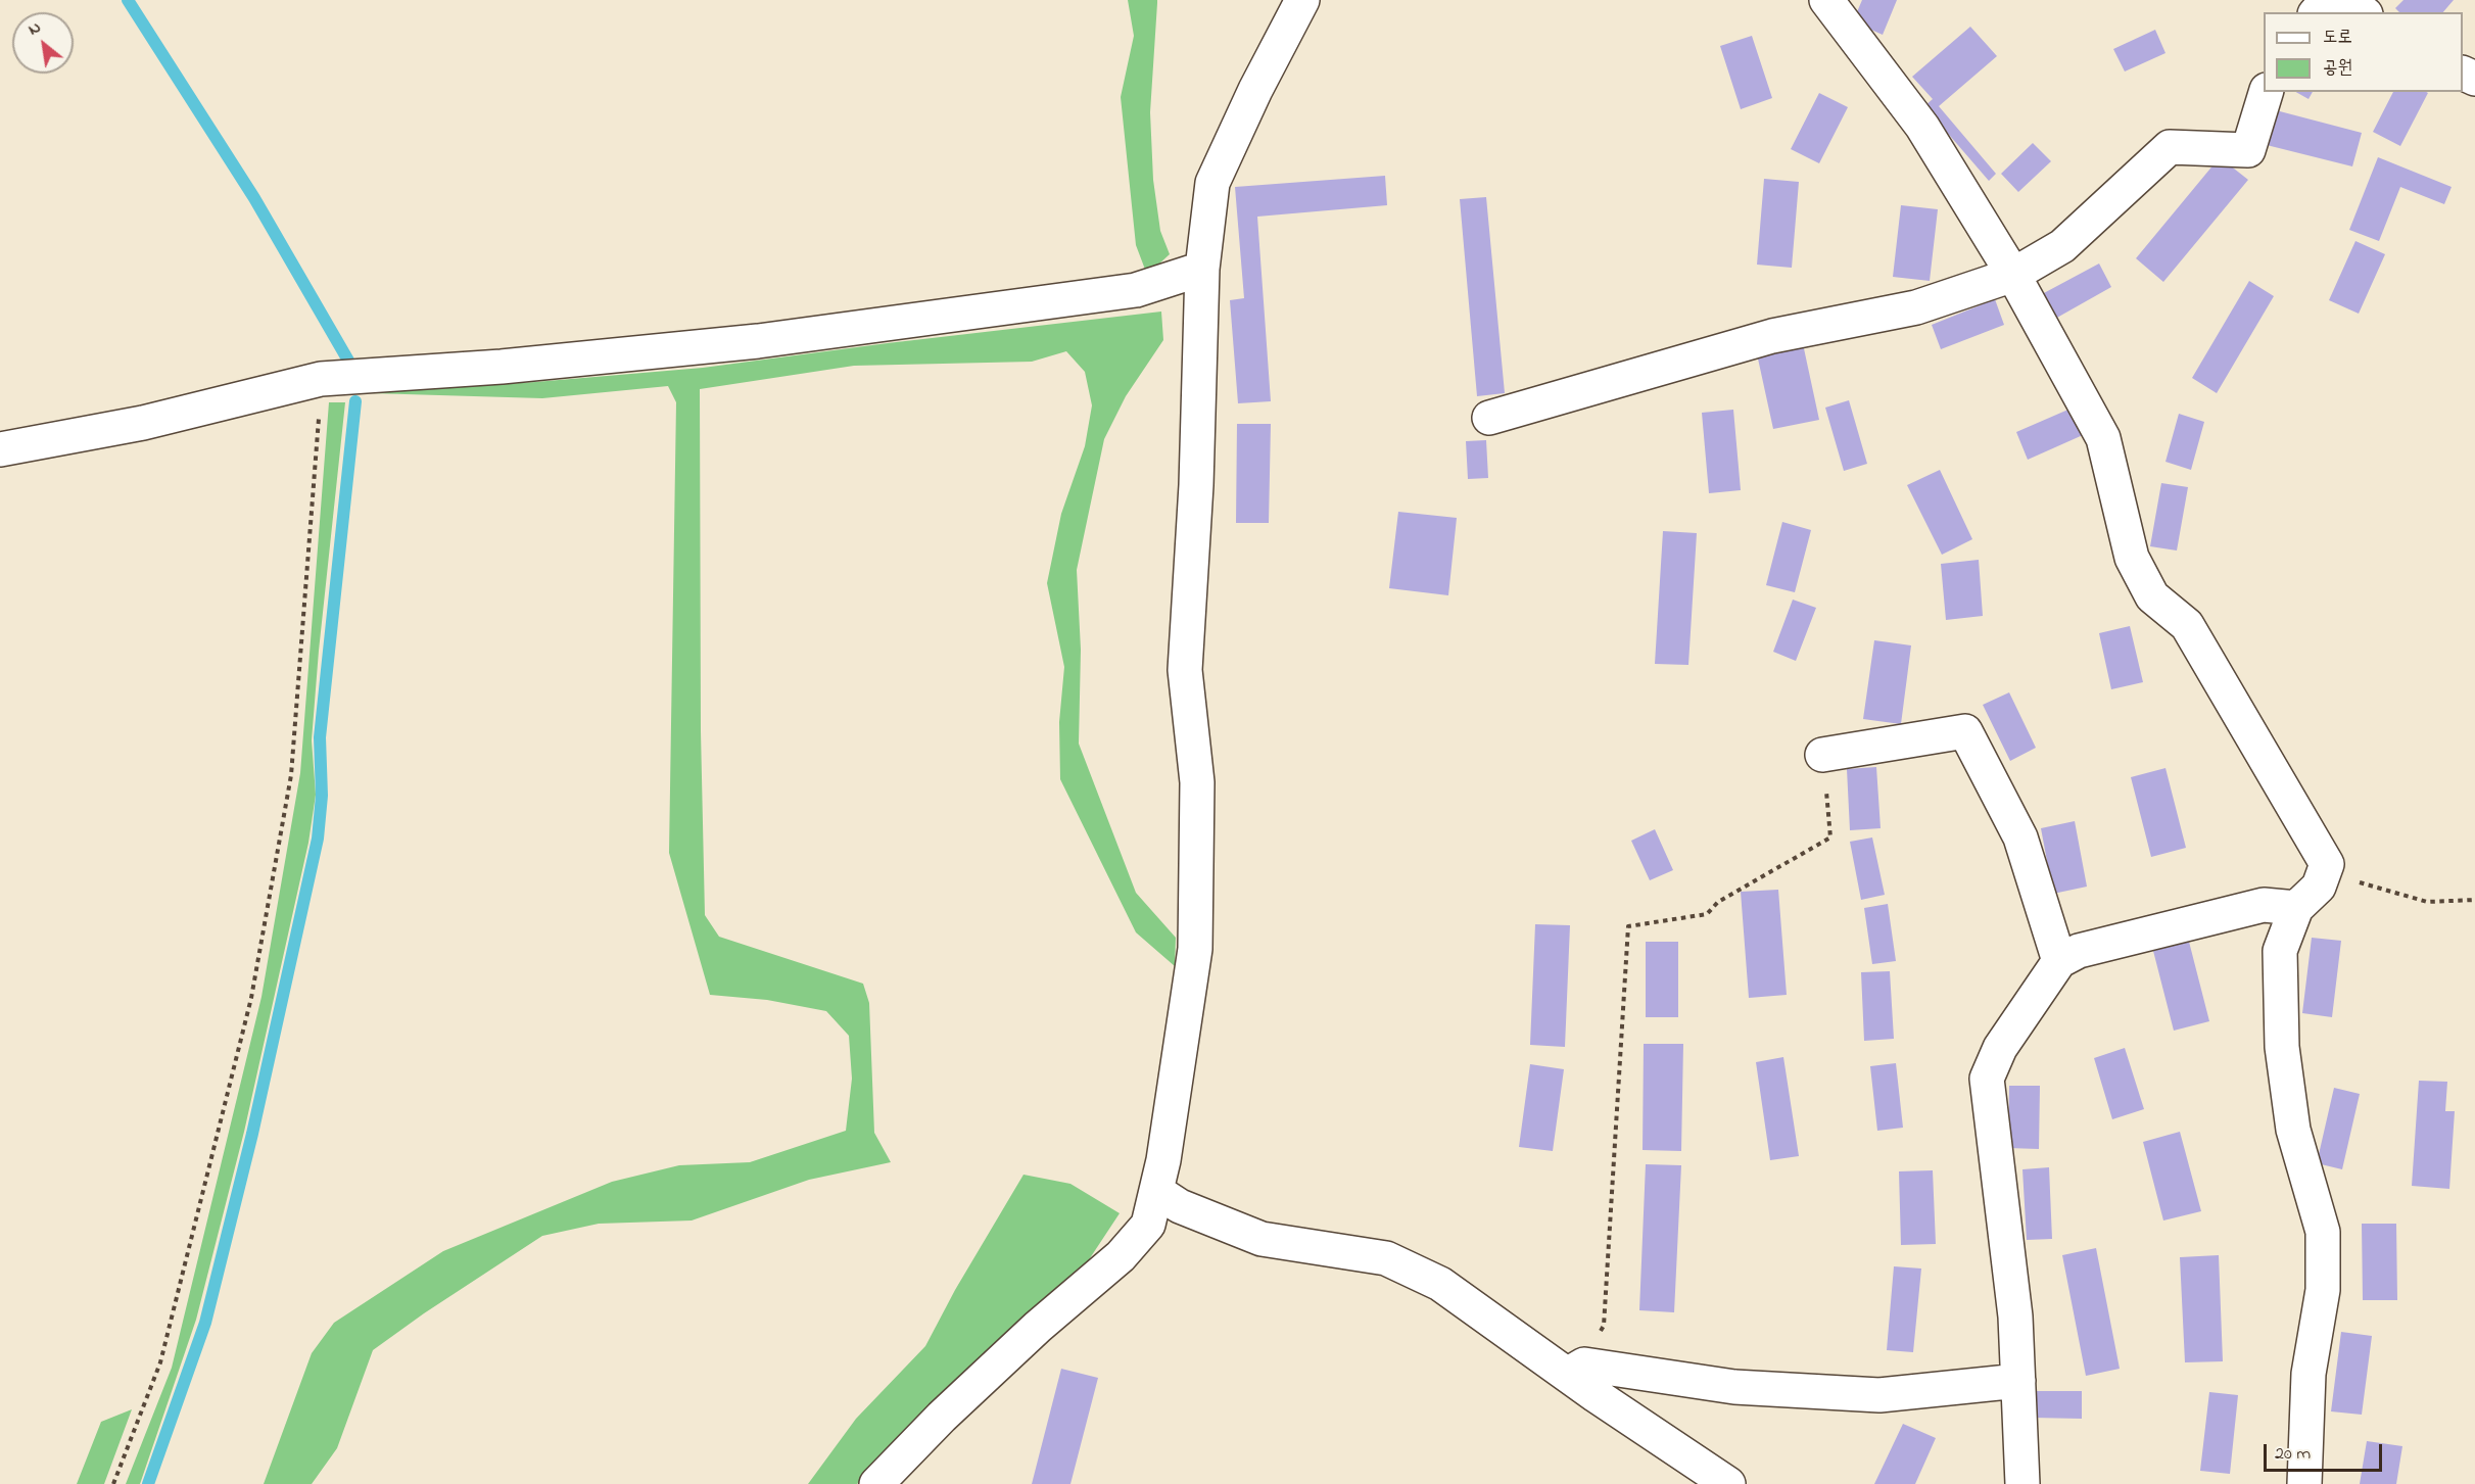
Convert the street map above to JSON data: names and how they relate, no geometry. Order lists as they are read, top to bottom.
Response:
{
  "legend": ["도로", "공원"],
  "scale_bar": "20 m",
  "north": "top left"
}
